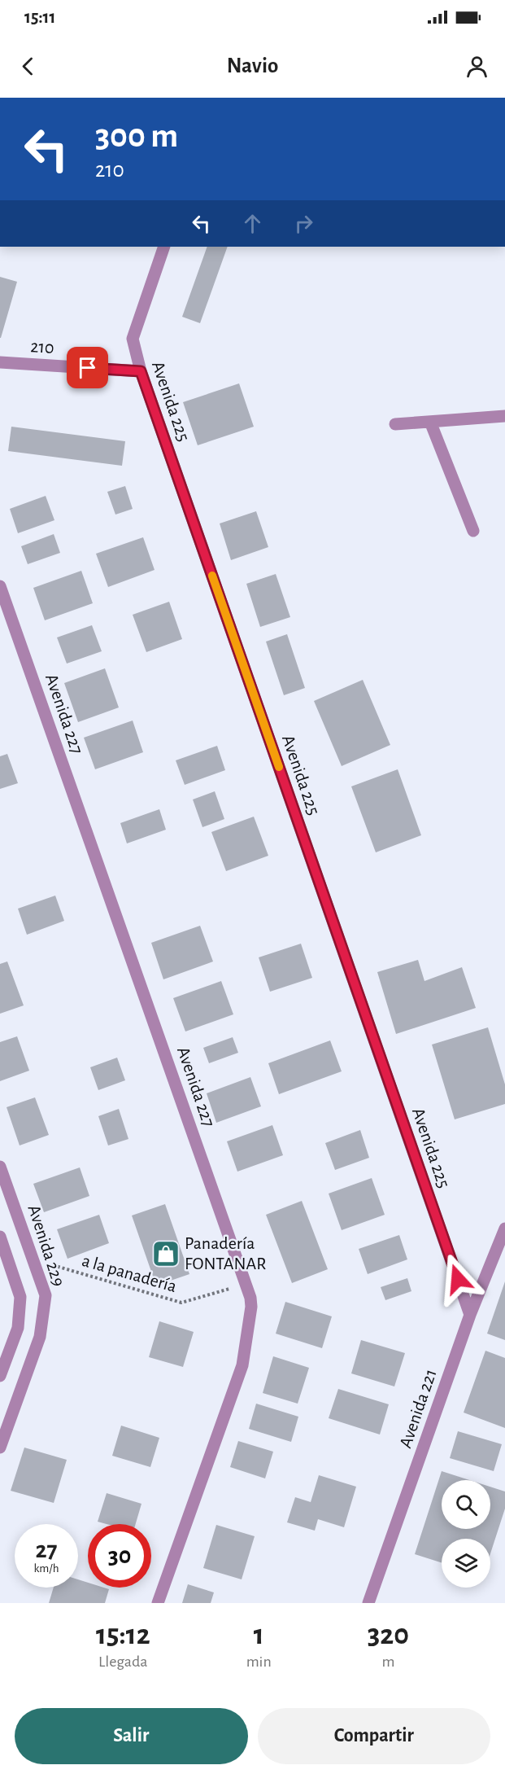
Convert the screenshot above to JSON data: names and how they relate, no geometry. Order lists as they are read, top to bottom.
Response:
{
  "streets": {
    "street": [
      "210",
      "Avenida 225",
      "Avenida 227",
      "Avenida 229",
      "Avenida 221"
    ],
    "path": ["a la panadería"]
  },
  "crossings": [
    ["210", "Avenida 225"],
    ["Avenida 225", "Avenida 221"],
    ["Avenida 227", "a la panadería"],
    ["Avenida 229", "a la panadería"]
  ],
  "places": {
    "shop": ["Panadería FONTANAR"]
  },
  "page": {
    "status": "15:11",
    "header": "Navio",
    "turn": ["300 m", "210"],
    "speed": "27 km/h",
    "limit": "30",
    "eta": [
      "15:12",
      "Llegada",
      "1",
      "min",
      "320",
      "m"
    ],
    "buttons": ["Salir", "Compartir"]
  }
}
